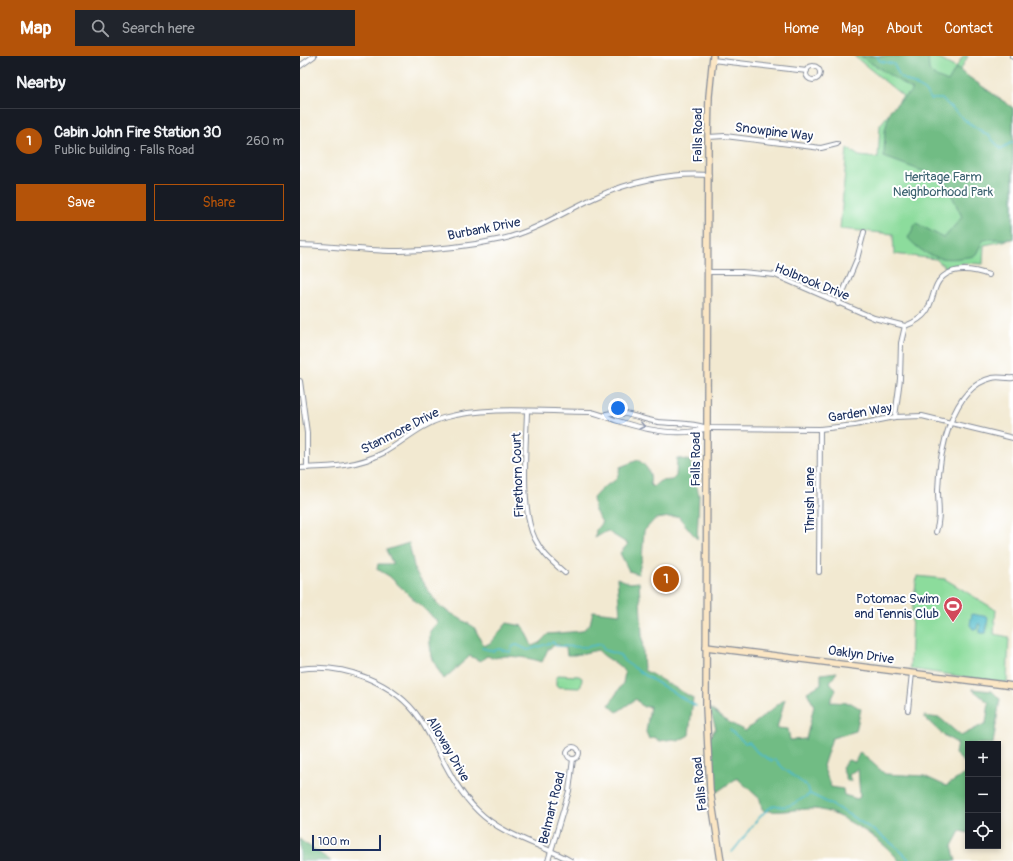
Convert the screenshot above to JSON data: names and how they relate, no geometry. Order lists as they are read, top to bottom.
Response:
{
  "streets": {
    "main road": ["Falls Road", "Oaklyn Drive"],
    "street": [
      "Snowpine Way",
      "Burbank Drive",
      "Holbrook Drive",
      "Garden Way",
      "Stanmore Drive",
      "Firethorn Court",
      "Thrush Lane",
      "Alloway Drive",
      "Belmart Road"
    ]
  },
  "crossings": [
    ["Snowpine Way", "Falls Road"],
    ["Falls Road", "Burbank Drive"],
    ["Falls Road", "Holbrook Drive"],
    ["Falls Road", "Garden Way"],
    ["Falls Road", "Stanmore Drive"],
    ["Falls Road", "Oaklyn Drive"],
    ["Garden Way", "Stanmore Drive"],
    ["Garden Way", "Thrush Lane"],
    ["Stanmore Drive", "Firethorn Court"],
    ["Alloway Drive", "Belmart Road"]
  ],
  "parks": ["Heritage Farm Neighborhood Park"],
  "places": {
    "sports": ["Potomac Swim and Tennis Club"]
  },
  "scale_bar": "100 m",
  "page": {
    "header": "Map",
    "search": "Search here",
    "nav": [
      "Home",
      "Map",
      "About",
      "Contact"
    ],
    "heading": "Nearby",
    "list": [
      {
        "mark": "1",
        "name": "Cabin John Fire Station 30",
        "note": "Public building · Falls Road",
        "value": "260 m"
      }
    ],
    "buttons": ["Save", "Share"],
    "pins": "1",
    "map_buttons": ["+", "−"],
    "scale": "100 m"
  }
}
